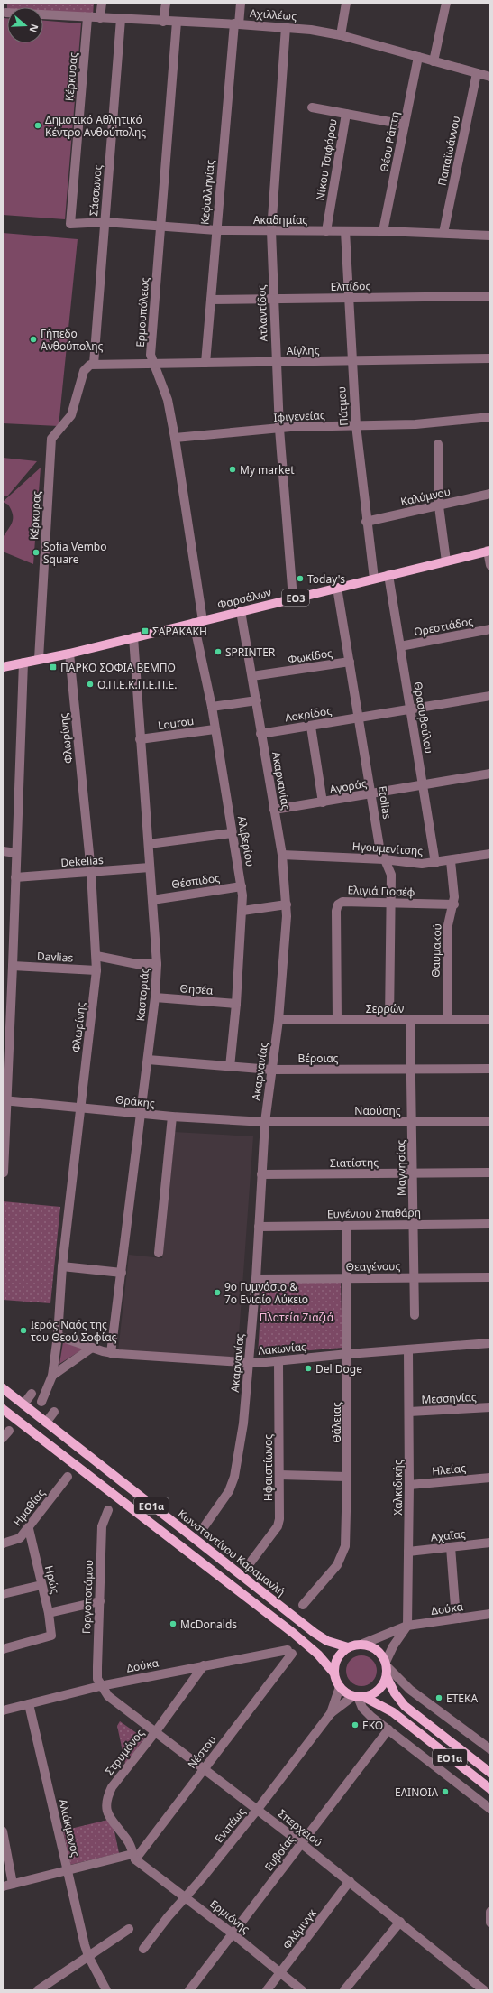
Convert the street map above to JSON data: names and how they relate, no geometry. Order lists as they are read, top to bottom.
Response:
{
  "streets": {
    "main road": [
      "ΕΟ3",
      "Φαρσάλων",
      "ΕΟ1α",
      "Κωνσταντίνου Καραμανλή"
    ],
    "street": [
      "Αχιλλέως",
      "Κέρκυρας",
      "Θέου Ράπτη",
      "Παπαϊωάννου",
      "Νίκου Τσιφόρου",
      "Σάσσωνος",
      "Κεφαλληνίας",
      "Ακαδημίας",
      "Ελπίδος",
      "Ερμουπόλεως",
      "Ατλαντίδος",
      "Αίγλης",
      "Πάτμου",
      "Ιφιγενείας",
      "Καλύμνου",
      "Ορεστιάδος",
      "Φωκίδος",
      "Λοκρίδος",
      "Θρασυβούλου",
      "Lourou",
      "Φλωρίνης",
      "Ακαρνανίας",
      "Αγοράς",
      "Etolias",
      "Αλιβερίου",
      "Ηγουμενίτσης",
      "Dekelias",
      "Θέσπιδος",
      "Ελιγιά Γιοσέφ",
      "Θαυμακού",
      "Davlias",
      "Θησέα",
      "Καστοριάς",
      "Σερρών",
      "Βέροιας",
      "Θράκης",
      "Ναούσης",
      "Σιατίστης",
      "Μαγνησίας",
      "Ευγένιου Σπαθάρη",
      "Θεαγένους",
      "Λακωνίας",
      "Μεσσηνίας",
      "Θάλειας",
      "Ηφαιστίωνος",
      "Ηλείας",
      "Χαλκιδικής",
      "Ημαθίας",
      "Αχαΐας",
      "Ηρώς",
      "Γοργοποτάμου",
      "Δούκα",
      "Στρυμόνος",
      "Νέστου",
      "Ενιπέως",
      "Αλιάκμονος",
      "Σπερχειού",
      "Ευβοίας",
      "Ερμιόνης",
      "Φλέμινγκ"
    ]
  },
  "crossings": [
    ["Αχιλλέως", "Κέρκυρας"],
    ["Αχιλλέως", "Θέου Ράπτη"],
    ["Αχιλλέως", "Παπαϊωάννου"],
    ["Αχιλλέως", "Σάσσωνος"],
    ["Αχιλλέως", "Κεφαλληνίας"],
    ["Αχιλλέως", "Ερμουπόλεως"],
    ["Αχιλλέως", "Ατλαντίδος"],
    ["Κέρκυρας", "Σάσσωνος"],
    ["Κέρκυρας", "Ακαδημίας"],
    ["Κέρκυρας", "Αίγλης"],
    ["Κέρκυρας", "Φαρσάλων"],
    ["Θέου Ράπτη", "Ακαδημίας"],
    ["Παπαϊωάννου", "Ακαδημίας"],
    ["Νίκου Τσιφόρου", "Ακαδημίας"],
    ["Σάσσωνος", "Ακαδημίας"],
    ["Σάσσωνος", "Αίγλης"],
    ["Κεφαλληνίας", "Ακαδημίας"],
    ["Κεφαλληνίας", "Ελπίδος"],
    ["Κεφαλληνίας", "Αίγλης"],
    ["Ακαδημίας", "Ερμουπόλεως"],
    ["Ακαδημίας", "Ατλαντίδος"],
    ["Ακαδημίας", "Πάτμου"],
    ["Ελπίδος", "Ατλαντίδος"],
    ["Ελπίδος", "Πάτμου"],
    ["Ερμουπόλεως", "Αίγλης"],
    ["Ερμουπόλεως", "Ιφιγενείας"],
    ["Ερμουπόλεως", "Φαρσάλων"],
    ["Ερμουπόλεως", "Αλιβερίου"],
    ["Ατλαντίδος", "Αίγλης"],
    ["Ατλαντίδος", "Ιφιγενείας"],
    ["Ατλαντίδος", "Φαρσάλων"],
    ["Αίγλης", "Πάτμου"],
    ["Πάτμου", "Ιφιγενείας"],
    ["Πάτμου", "Καλύμνου"],
    ["Πάτμου", "Φαρσάλων"],
    ["Φαρσάλων", "Θρασυβούλου"],
    ["Φαρσάλων", "Φλωρίνης"],
    ["Φαρσάλων", "Ακαρνανίας"],
    ["Φαρσάλων", "Etolias"],
    ["Φαρσάλων", "Αλιβερίου"],
    ["Φαρσάλων", "Καστοριάς"],
    ["Ορεστιάδος", "Θρασυβούλου"],
    ["Φωκίδος", "Ακαρνανίας"],
    ["Φωκίδος", "Etolias"],
    ["Λοκρίδος", "Θρασυβούλου"],
    ["Λοκρίδος", "Ακαρνανίας"],
    ["Λοκρίδος", "Etolias"],
    ["Θρασυβούλου", "Αγοράς"],
    ["Θρασυβούλου", "Ηγουμενίτσης"],
    ["Lourou", "Αλιβερίου"],
    ["Lourou", "Καστοριάς"],
    ["Φλωρίνης", "Dekelias"],
    ["Φλωρίνης", "Davlias"],
    ["Φλωρίνης", "Θράκης"],
    ["Φλωρίνης", "Λακωνίας"],
    ["Ακαρνανίας", "Αγοράς"],
    ["Ακαρνανίας", "Ηγουμενίτσης"],
    ["Ακαρνανίας", "Σερρών"],
    ["Ακαρνανίας", "Βέροιας"],
    ["Ακαρνανίας", "Θράκης"],
    ["Ακαρνανίας", "Ναούσης"],
    ["Ακαρνανίας", "Σιατίστης"],
    ["Ακαρνανίας", "Ευγένιου Σπαθάρη"],
    ["Ακαρνανίας", "Θεαγένους"],
    ["Ακαρνανίας", "Λακωνίας"],
    ["Αγοράς", "Etolias"],
    ["Etolias", "Ηγουμενίτσης"],
    ["Etolias", "Ελιγιά Γιοσέφ"],
    ["Etolias", "Σερρών"],
    ["Αλιβερίου", "Θέσπιδος"],
    ["Αλιβερίου", "Θησέα"],
    ["Αλιβερίου", "Βέροιας"],
    ["Ηγουμενίτσης", "Θαυμακού"],
    ["Dekelias", "Καστοριάς"],
    ["Θέσπιδος", "Καστοριάς"],
    ["Ελιγιά Γιοσέφ", "Θαυμακού"],
    ["Ελιγιά Γιοσέφ", "Σερρών"],
    ["Θαυμακού", "Σερρών"],
    ["Θησέα", "Καστοριάς"],
    ["Καστοριάς", "Βέροιας"],
    ["Καστοριάς", "Θράκης"],
    ["Καστοριάς", "Λακωνίας"],
    ["Σερρών", "Μαγνησίας"],
    ["Βέροιας", "Μαγνησίας"],
    ["Θράκης", "Ναούσης"],
    ["Ναούσης", "Μαγνησίας"],
    ["Σιατίστης", "Μαγνησίας"],
    ["Μαγνησίας", "Ευγένιου Σπαθάρη"],
    ["Μαγνησίας", "Θεαγένους"],
    ["Ευγένιου Σπαθάρη", "Θάλειας"],
    ["Θεαγένους", "Θάλειας"],
    ["Λακωνίας", "Θάλειας"],
    ["Λακωνίας", "Ηφαιστίωνος"],
    ["Λακωνίας", "Χαλκιδικής"],
    ["Μεσσηνίας", "Χαλκιδικής"],
    ["Ηλείας", "Χαλκιδικής"],
    ["Χαλκιδικής", "Αχαΐας"],
    ["Χαλκιδικής", "Δούκα"],
    ["ΕΟ1α", "Κωνσταντίνου Καραμανλή"],
    ["ΕΟ1α", "Δούκα"],
    ["ΕΟ1α", "Ενιπέως"],
    ["Ημαθίας", "Ηρώς"],
    ["Κωνσταντίνου Καραμανλή", "Δούκα"],
    ["Κωνσταντίνου Καραμανλή", "Ενιπέως"],
    ["Γοργοποτάμου", "Δούκα"],
    ["Γοργοποτάμου", "Σπερχειού"],
    ["Δούκα", "Στρυμόνος"],
    ["Δούκα", "Νέστου"],
    ["Δούκα", "Ενιπέως"],
    ["Δούκα", "Αλιάκμονος"],
    ["Δούκα", "Σπερχειού"],
    ["Στρυμόνος", "Νέστου"],
    ["Στρυμόνος", "Σπερχειού"],
    ["Στρυμόνος", "Ερμιόνης"],
    ["Νέστου", "Σπερχειού"],
    ["Νέστου", "Ερμιόνης"],
    ["Ενιπέως", "Σπερχειού"],
    ["Ενιπέως", "Ερμιόνης"],
    ["Σπερχειού", "Ευβοίας"],
    ["Σπερχειού", "Φλέμινγκ"],
    ["Ευβοίας", "Ερμιόνης"],
    ["Ερμιόνης", "Φλέμινγκ"]
  ],
  "parks": ["Πλατεία Ζιαζιά"],
  "places": {
    "other": [
      "Δημοτικό Αθλητικό Κέντρο Ανθούπολης",
      "Γήπεδο Ανθούπολης",
      "My market",
      "Sofia Vembo Square",
      "Today's",
      "SPRINTER",
      "Ο.Π.Ε.Κ.Π.Ε.Π.Ε.",
      "9ο Γυμνάσιο & 7ο Ενιαίο Λύκειο",
      "Ιερός Ναός της του Θεού Σοφίας",
      "Del Doge",
      "McDonalds",
      "ΕΤΕΚΑ",
      "EKO",
      "ΕΛΙΝΟΙΛ"
    ],
    "transit": ["ΣΑΡΑΚΑΚΗ", "ΠΑΡΚΟ ΣΟΦΙΑ ΒΕΜΠΟ"]
  },
  "north": "right"
}
